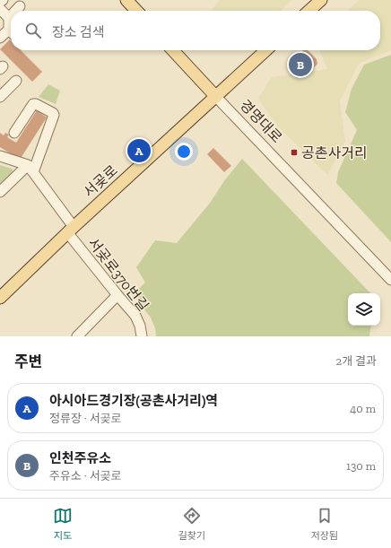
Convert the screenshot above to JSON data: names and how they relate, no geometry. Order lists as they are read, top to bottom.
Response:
{
  "streets": {
    "main road": ["경명대로", "서곶로"],
    "street": ["서곶로370번길"]
  },
  "crossings": [
    ["경명대로", "서곶로"],
    ["서곶로", "서곶로370번길"]
  ],
  "places": {
    "transit": ["공촌사거리"]
  },
  "page": {
    "search": "장소 검색",
    "pins": ["B", "A"],
    "heading": ["주변", "2개 결과"],
    "list": [
      {
        "mark": "A",
        "name": "아시아드경기장(공촌사거리)역",
        "note": "정류장 · 서곶로",
        "value": "40 m"
      },
      {
        "mark": "B",
        "name": "인천주유소",
        "note": "주유소 · 서곶로",
        "value": "130 m"
      }
    ],
    "nav": ["지도", "길찾기", "저장됨"]
  }
}
